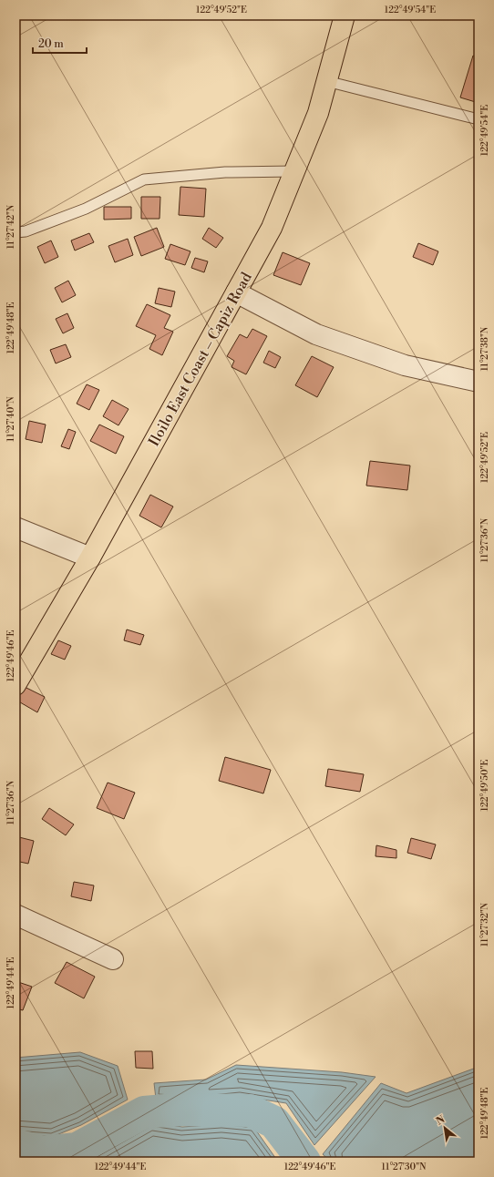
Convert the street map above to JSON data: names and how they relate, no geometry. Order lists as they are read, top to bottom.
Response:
{
  "streets": {
    "main road": ["Iloilo East Coast – Capiz Road"]
  },
  "scale_bar": "20 m",
  "north": "top left",
  "coordinates": [
    "122°49'52\"E",
    "122°49'54\"E",
    "11°27'42\"N",
    "122°49'48\"E",
    "11°27'38\"N",
    "11°27'40\"N",
    "11°27'36\"N",
    "122°49'46\"E",
    "122°49'50\"E",
    "11°27'32\"N",
    "122°49'44\"E",
    "11°27'30\"N"
  ]
}
